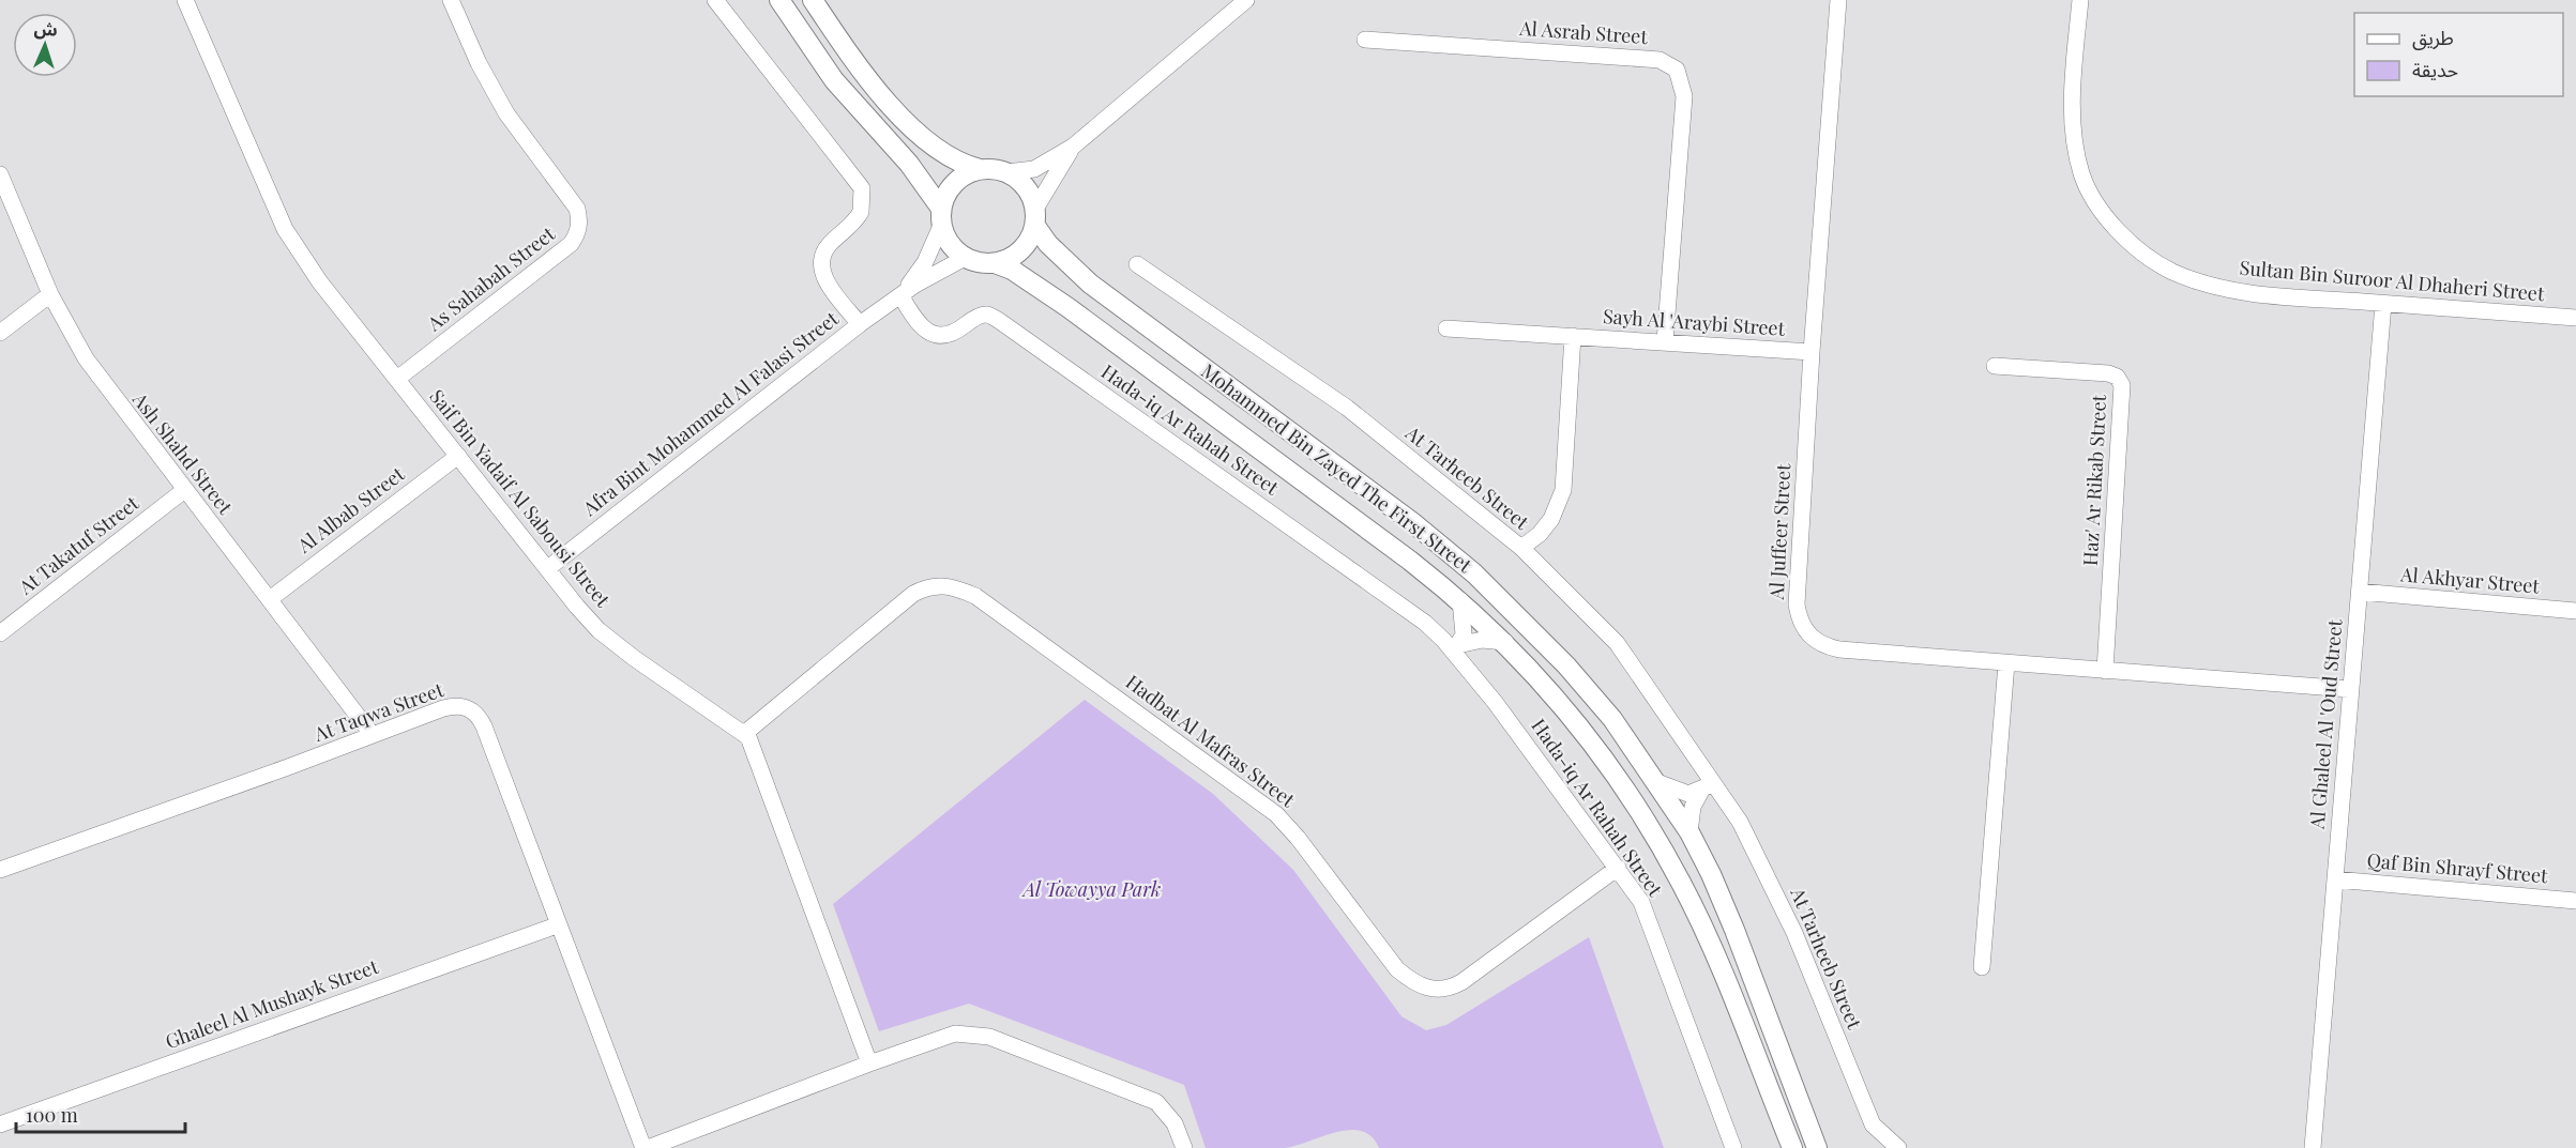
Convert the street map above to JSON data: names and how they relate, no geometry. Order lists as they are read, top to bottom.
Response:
{
  "streets": {
    "main road": ["Mohammed Bin Zayed The First Street"],
    "street": [
      "Al Asrab Street",
      "As Sahabah Street",
      "Sultan Bin Suroor Al Dhaheri Street",
      "Sayh Al 'Araybi Street",
      "Afra Bint Mohammed Al Falasi Street",
      "Hada-iq Ar Rahah Street",
      "Ash Shahd Street",
      "At Tarheeb Street",
      "Haz' Ar Rikab Street",
      "Saif Bin Yadaif Al Sabousi Street",
      "Al Albab Street",
      "Al Juffeer Street",
      "At Takatuf Street",
      "Al Akhyar Street",
      "At Taqwa Street",
      "Al Ghaleel Al 'Oud Street",
      "Hadbat Al Mafras Street",
      "Qaf Bin Shrayf Street",
      "Ghaleel Al Mushayk Street"
    ]
  },
  "crossings": [
    ["Al Asrab Street", "Sayh Al 'Araybi Street"],
    ["As Sahabah Street", "Saif Bin Yadaif Al Sabousi Street"],
    ["Sultan Bin Suroor Al Dhaheri Street", "Al Ghaleel Al 'Oud Street"],
    ["Sayh Al 'Araybi Street", "Al Juffeer Street"],
    ["Afra Bint Mohammed Al Falasi Street", "Hada-iq Ar Rahah Street"],
    ["Afra Bint Mohammed Al Falasi Street", "Mohammed Bin Zayed The First Street"],
    ["Afra Bint Mohammed Al Falasi Street", "Saif Bin Yadaif Al Sabousi Street"],
    ["Hada-iq Ar Rahah Street", "Hadbat Al Mafras Street"],
    ["Ash Shahd Street", "Al Albab Street"],
    ["Ash Shahd Street", "At Takatuf Street"],
    ["Ash Shahd Street", "At Taqwa Street"],
    ["Haz' Ar Rikab Street", "Al Juffeer Street"],
    ["Saif Bin Yadaif Al Sabousi Street", "Al Albab Street"],
    ["Saif Bin Yadaif Al Sabousi Street", "Hadbat Al Mafras Street"],
    ["Al Juffeer Street", "Al Ghaleel Al 'Oud Street"],
    ["Al Akhyar Street", "Al Ghaleel Al 'Oud Street"],
    ["At Taqwa Street", "Ghaleel Al Mushayk Street"],
    ["Al Ghaleel Al 'Oud Street", "Qaf Bin Shrayf Street"]
  ],
  "parks": ["Al Towayya Park"],
  "legend": ["طريق", "حديقة"],
  "scale_bar": "100 m",
  "north": "top"
}
